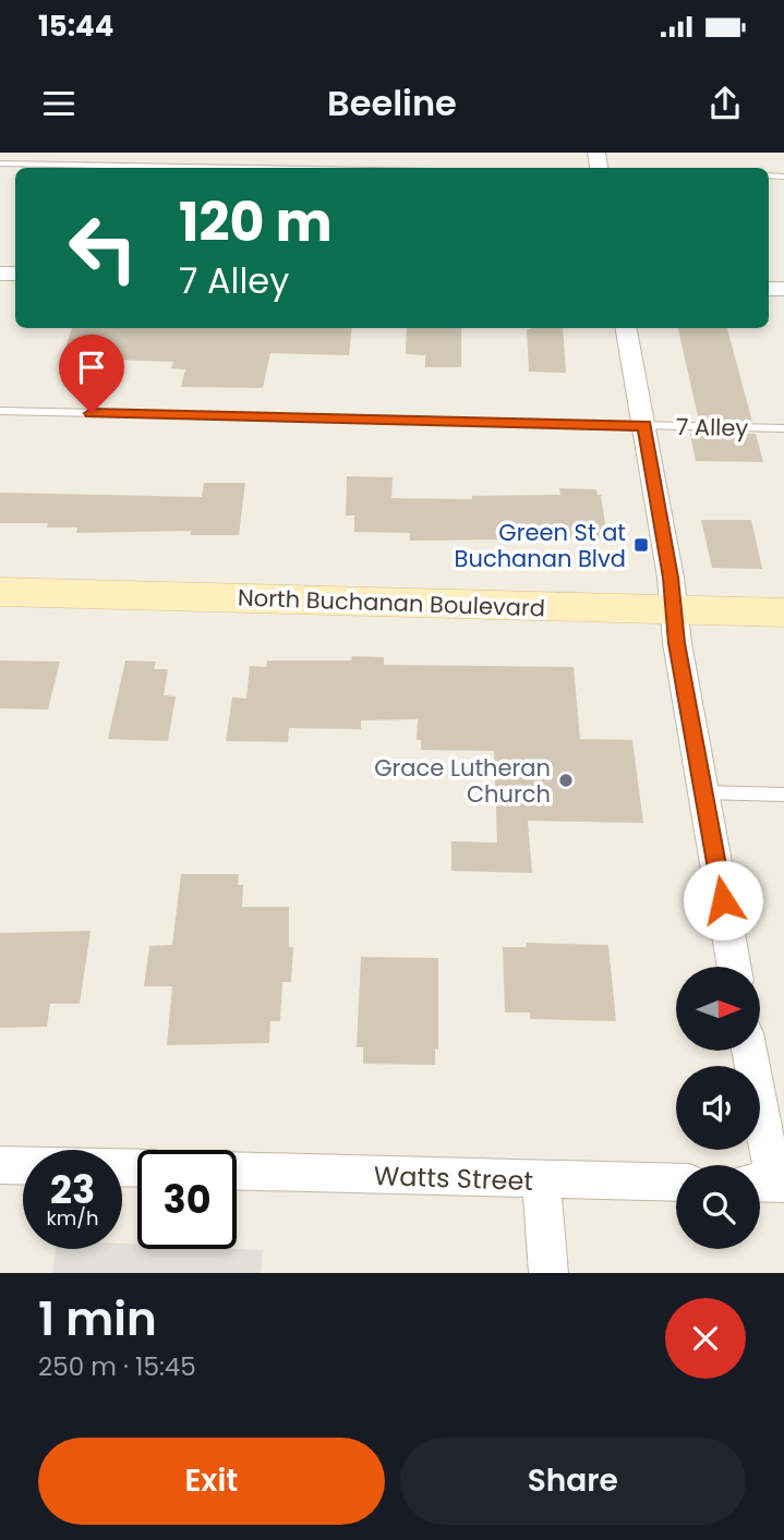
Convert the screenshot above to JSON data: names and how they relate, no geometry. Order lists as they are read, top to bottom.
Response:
{
  "streets": {
    "street": ["North Buchanan Boulevard", "Watts Street"],
    "lane": ["7 Alley"]
  },
  "places": {
    "transit": ["Green St at Buchanan Blvd"],
    "other": ["Grace Lutheran Church"]
  },
  "north": "right",
  "page": {
    "status": "15:44",
    "header": "Beeline",
    "turn": ["120 m", "7 Alley"],
    "speed": "23 km/h",
    "limit": "30",
    "heading": ["1 min", "250 m · 15:45"],
    "buttons": ["Exit", "Share"]
  }
}
